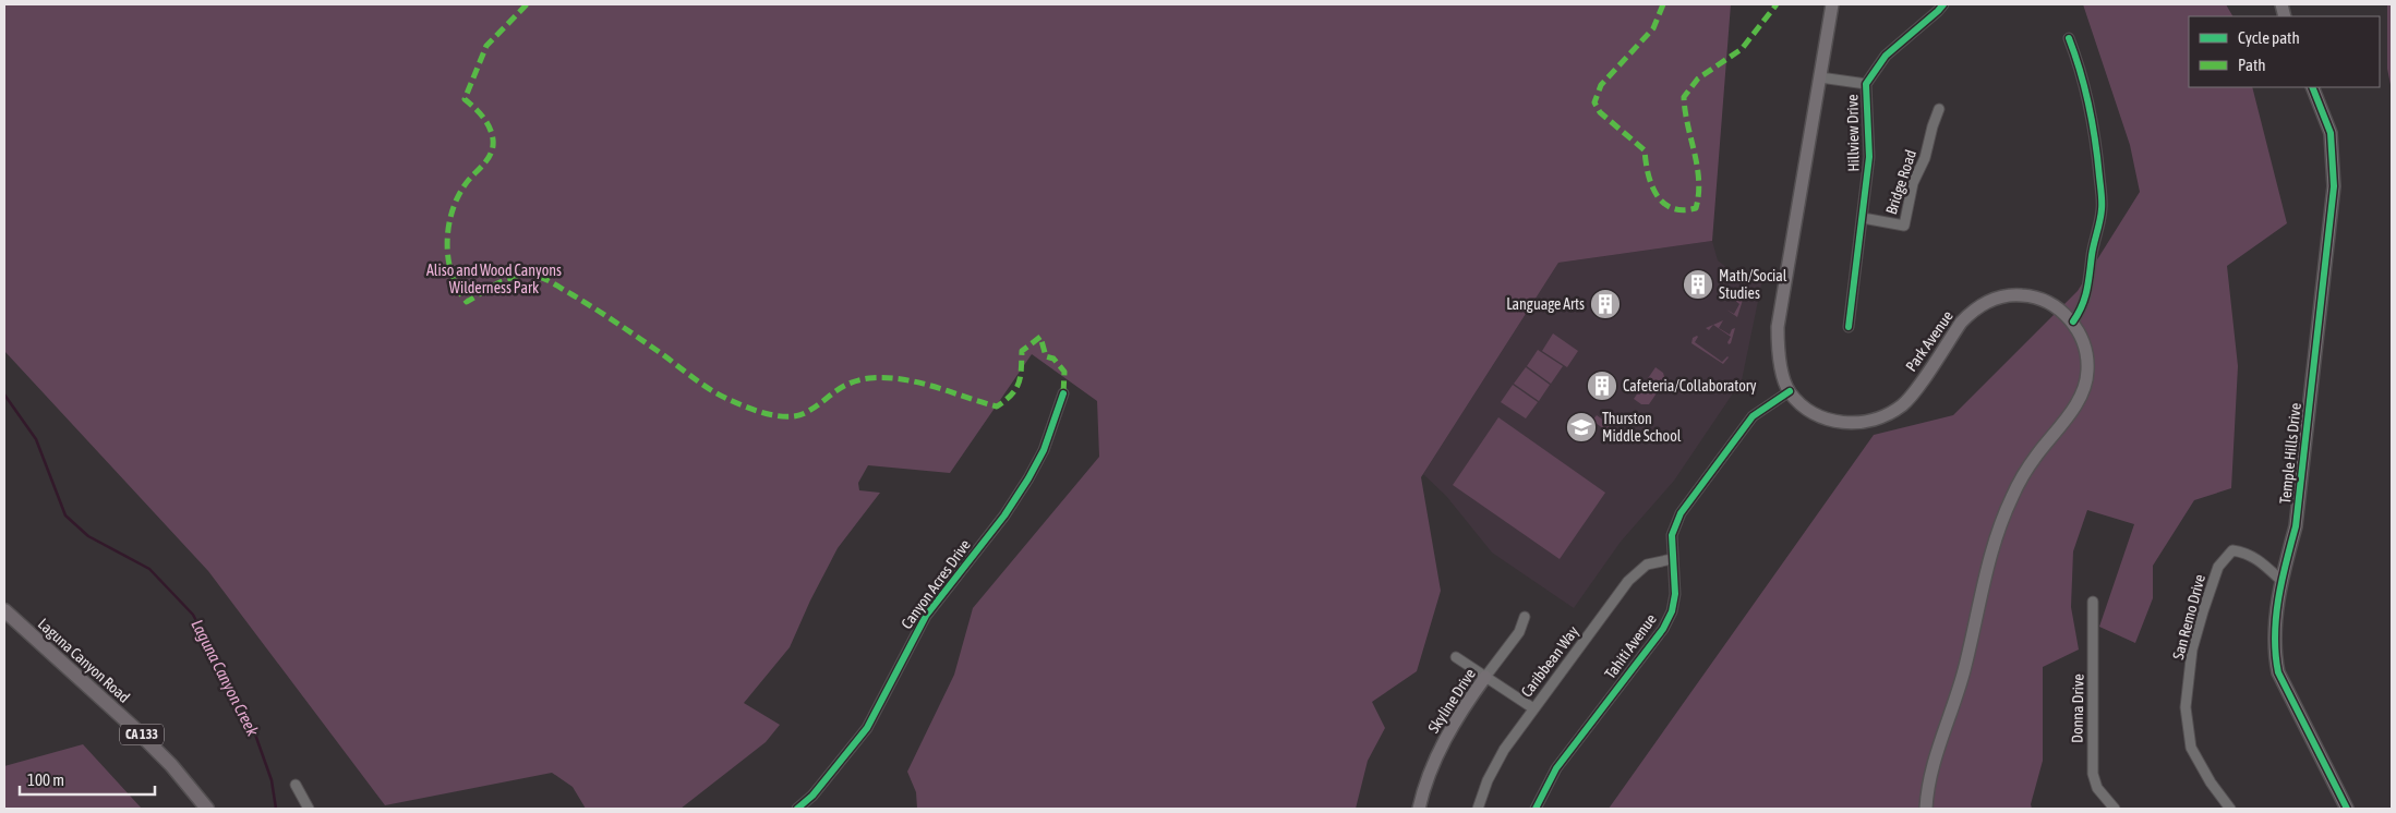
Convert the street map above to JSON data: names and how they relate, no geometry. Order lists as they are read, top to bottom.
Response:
{
  "streets": {
    "main road": [
      "Park Avenue",
      "Temple Hills Drive",
      "Laguna Canyon Road",
      "Skyline Drive",
      "CA 133"
    ],
    "street": [
      "Hillview Drive",
      "Bridge Road",
      "Canyon Acres Drive",
      "San Remo Drive",
      "Tahiti Avenue",
      "Caribbean Way",
      "Donna Drive"
    ]
  },
  "crossings": [
    ["Hillview Drive", "Bridge Road"],
    ["Hillview Drive", "Park Avenue"],
    ["Park Avenue", "Tahiti Avenue"],
    ["Temple Hills Drive", "San Remo Drive"],
    ["Tahiti Avenue", "Caribbean Way"]
  ],
  "water": ["Laguna Canyon Creek"],
  "parks": ["Aliso and Wood Canyons Wilderness Park"],
  "places": {
    "building": ["Math/Social Studies", "Language Arts", "Cafeteria/Collaboratory"],
    "school or university": ["Thurston Middle School"]
  },
  "legend": ["Cycle path", "Path"],
  "scale_bar": "100 m"
}
